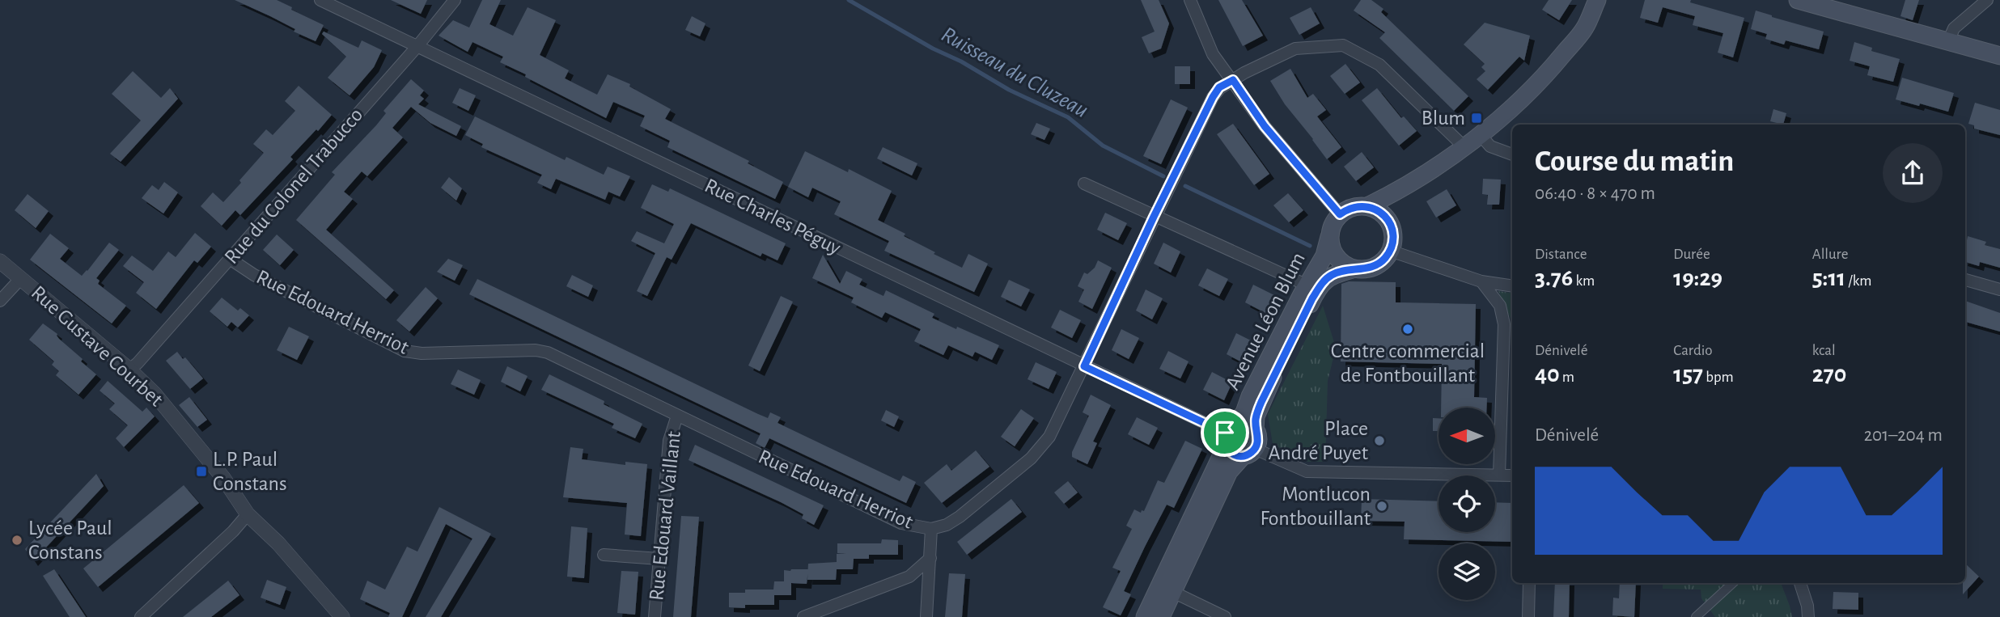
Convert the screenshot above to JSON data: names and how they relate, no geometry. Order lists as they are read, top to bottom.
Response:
{
  "streets": {
    "main road": ["Avenue Léon Blum"],
    "street": [
      "Rue du Colonel Trabucco",
      "Rue Charles Péguy",
      "Rue Edouard Herriot",
      "Rue Gustave Courbet",
      "Rue Edouard Vaillant"
    ]
  },
  "crossings": [
    ["Rue du Colonel Trabucco", "Rue Charles Péguy"],
    ["Rue du Colonel Trabucco", "Rue Edouard Herriot"],
    ["Rue du Colonel Trabucco", "Rue Gustave Courbet"],
    ["Rue Charles Péguy", "Rue Edouard Herriot"],
    ["Rue Charles Péguy", "Avenue Léon Blum"],
    ["Rue Edouard Herriot", "Rue Edouard Vaillant"]
  ],
  "water": ["Ruisseau du Cluzeau"],
  "places": {
    "transit": ["Blum", "L.P. Paul Constans"],
    "other": [
      "Centre commercial de Fontbouillant",
      "Place André Puyet",
      "Montlucon Fontbouillant",
      "Lycée Paul Constans"
    ]
  },
  "north": "left",
  "page": {
    "heading": ["Course du matin", "06:40 · 8 × 470 m"],
    "stats": [
      ["Distance", "3.76 km"],
      ["Durée", "19:29"],
      ["Allure", "5:11 /km"],
      ["Dénivelé", "40 m"],
      ["Cardio", "157 bpm"],
      ["kcal", "270"]
    ],
    "chart": ["Dénivelé", "201–204 m"]
  }
}
